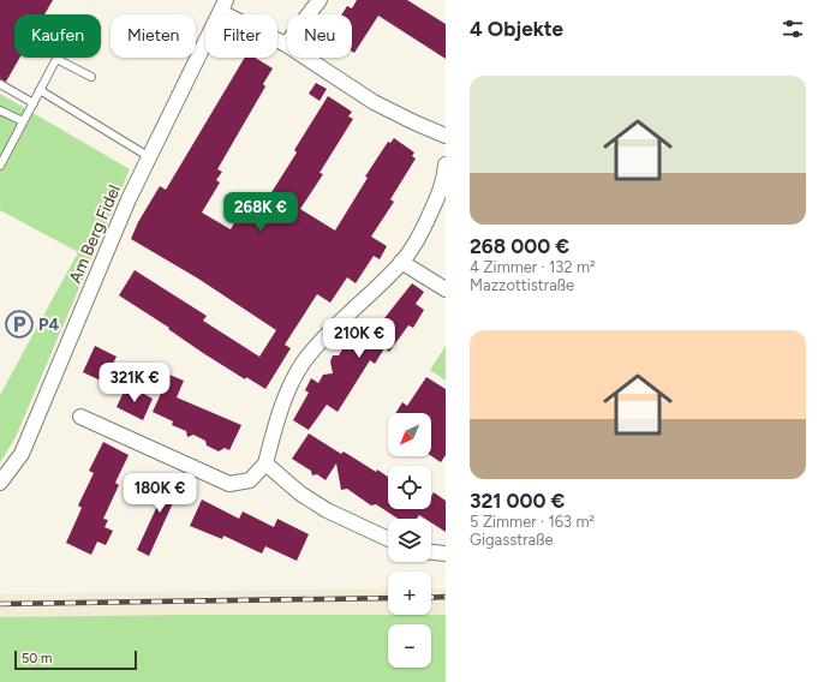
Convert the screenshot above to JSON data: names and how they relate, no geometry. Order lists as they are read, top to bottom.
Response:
{
  "streets": {
    "street": ["Am Berg Fidel"]
  },
  "places": {
    "parking": ["P4"]
  },
  "scale_bar": "50 m",
  "north": "bottom left",
  "page": {
    "heading": "4 Objekte",
    "chip": [
      "Kaufen",
      "Mieten",
      "Filter",
      "Neu"
    ],
    "list": [
      {
        "name": "268 000 €",
        "note": "4 Zimmer · 132 m² · Mazzottistraße"
      },
      {
        "name": "321 000 €",
        "note": "5 Zimmer · 163 m² · Gigasstraße"
      }
    ],
    "price": [
      "268K €",
      "210K €",
      "321K €",
      "180K €"
    ],
    "map_buttons": ["+", "−"],
    "scale": "50 m"
  }
}
